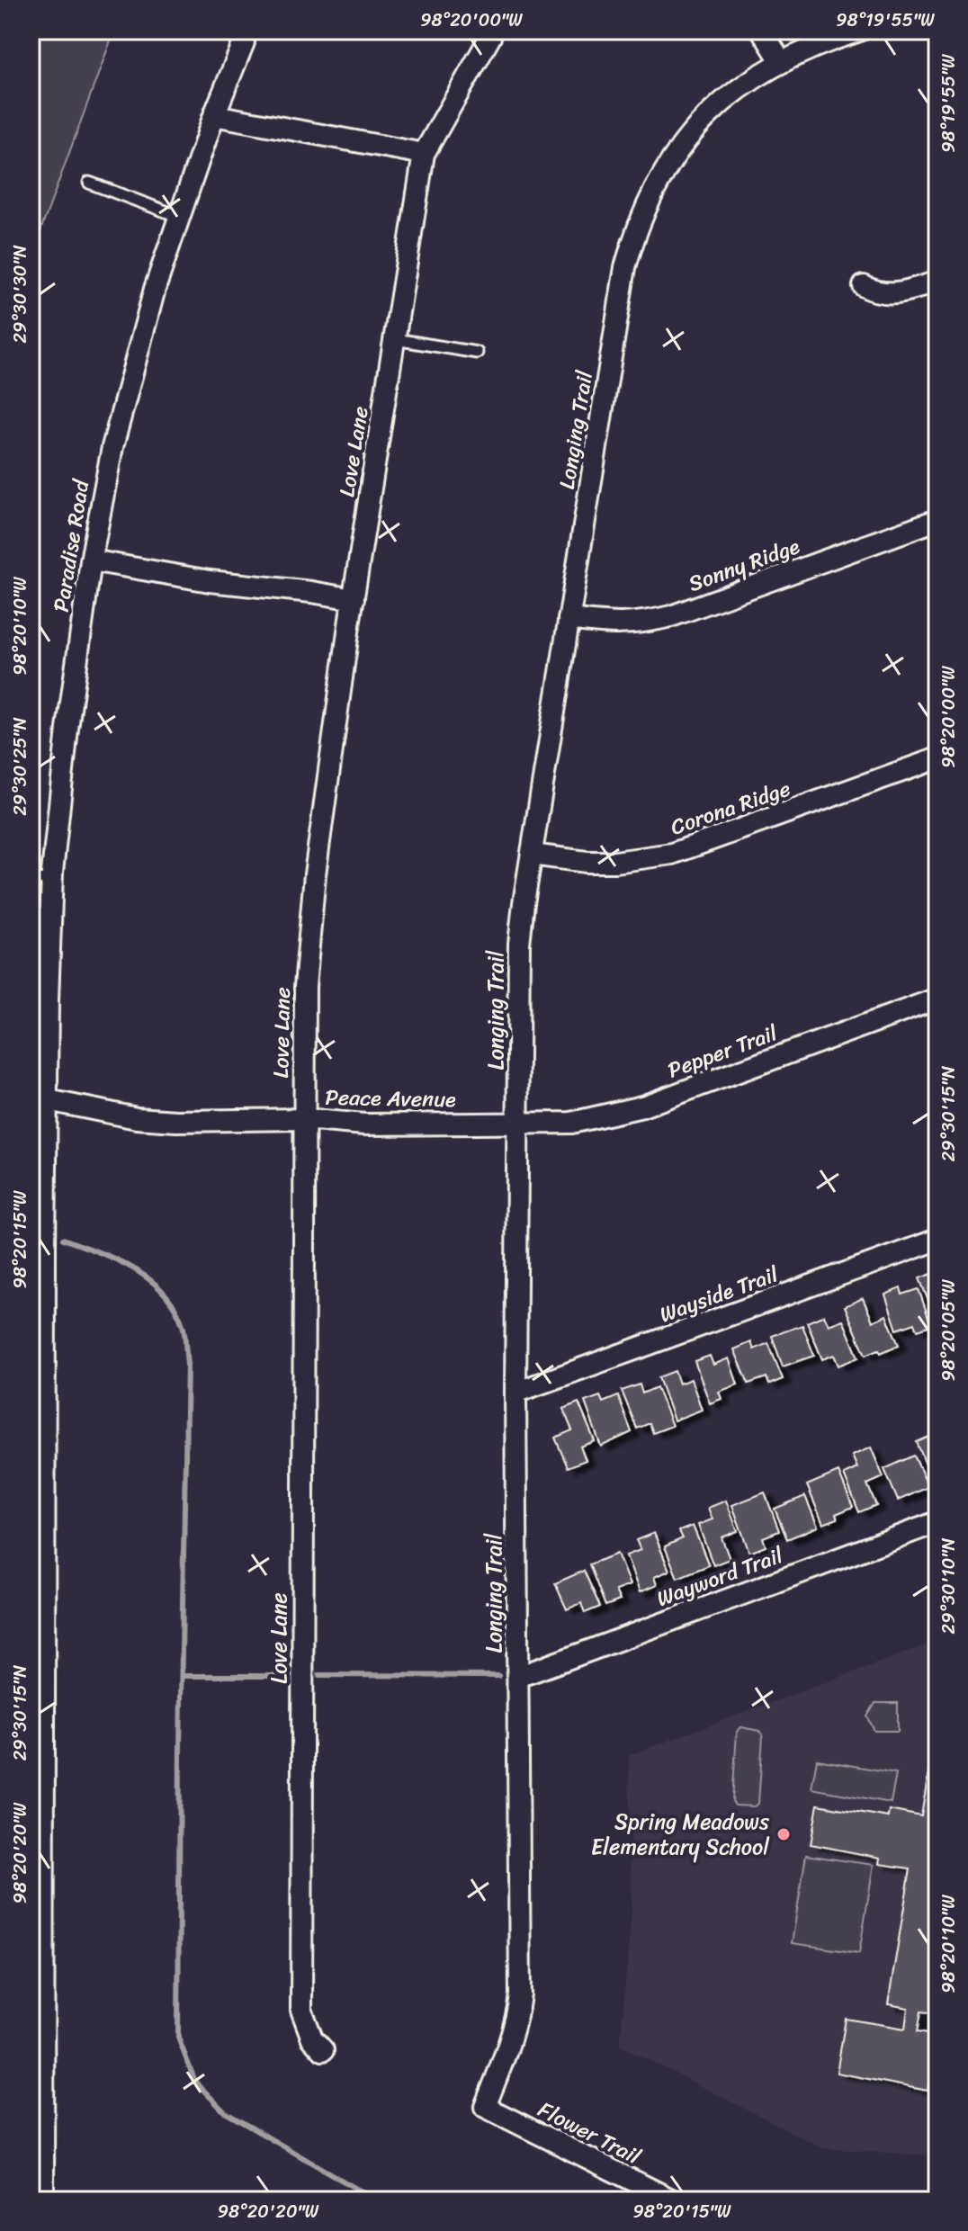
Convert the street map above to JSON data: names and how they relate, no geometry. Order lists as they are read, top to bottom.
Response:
{
  "streets": {
    "street": [
      "Longing Trail",
      "Love Lane",
      "Paradise Road",
      "Sonny Ridge",
      "Corona Ridge",
      "Pepper Trail",
      "Peace Avenue",
      "Wayside Trail",
      "Wayword Trail",
      "Flower Trail"
    ]
  },
  "crossings": [
    ["Longing Trail", "Sonny Ridge"],
    ["Longing Trail", "Corona Ridge"],
    ["Longing Trail", "Pepper Trail"],
    ["Longing Trail", "Peace Avenue"],
    ["Longing Trail", "Wayside Trail"],
    ["Longing Trail", "Wayword Trail"],
    ["Longing Trail", "Flower Trail"],
    ["Love Lane", "Peace Avenue"],
    ["Paradise Road", "Peace Avenue"],
    ["Pepper Trail", "Peace Avenue"]
  ],
  "places": ["Spring Meadows Elementary School"],
  "coordinates": [
    "98°20'00\"W",
    "98°19'55\"W",
    "29°30'30\"N",
    "98°20'10\"W",
    "29°30'25\"N",
    "29°30'15\"N",
    "98°20'15\"W",
    "98°20'05\"W",
    "29°30'10\"N",
    "98°20'20\"W"
  ]
}
